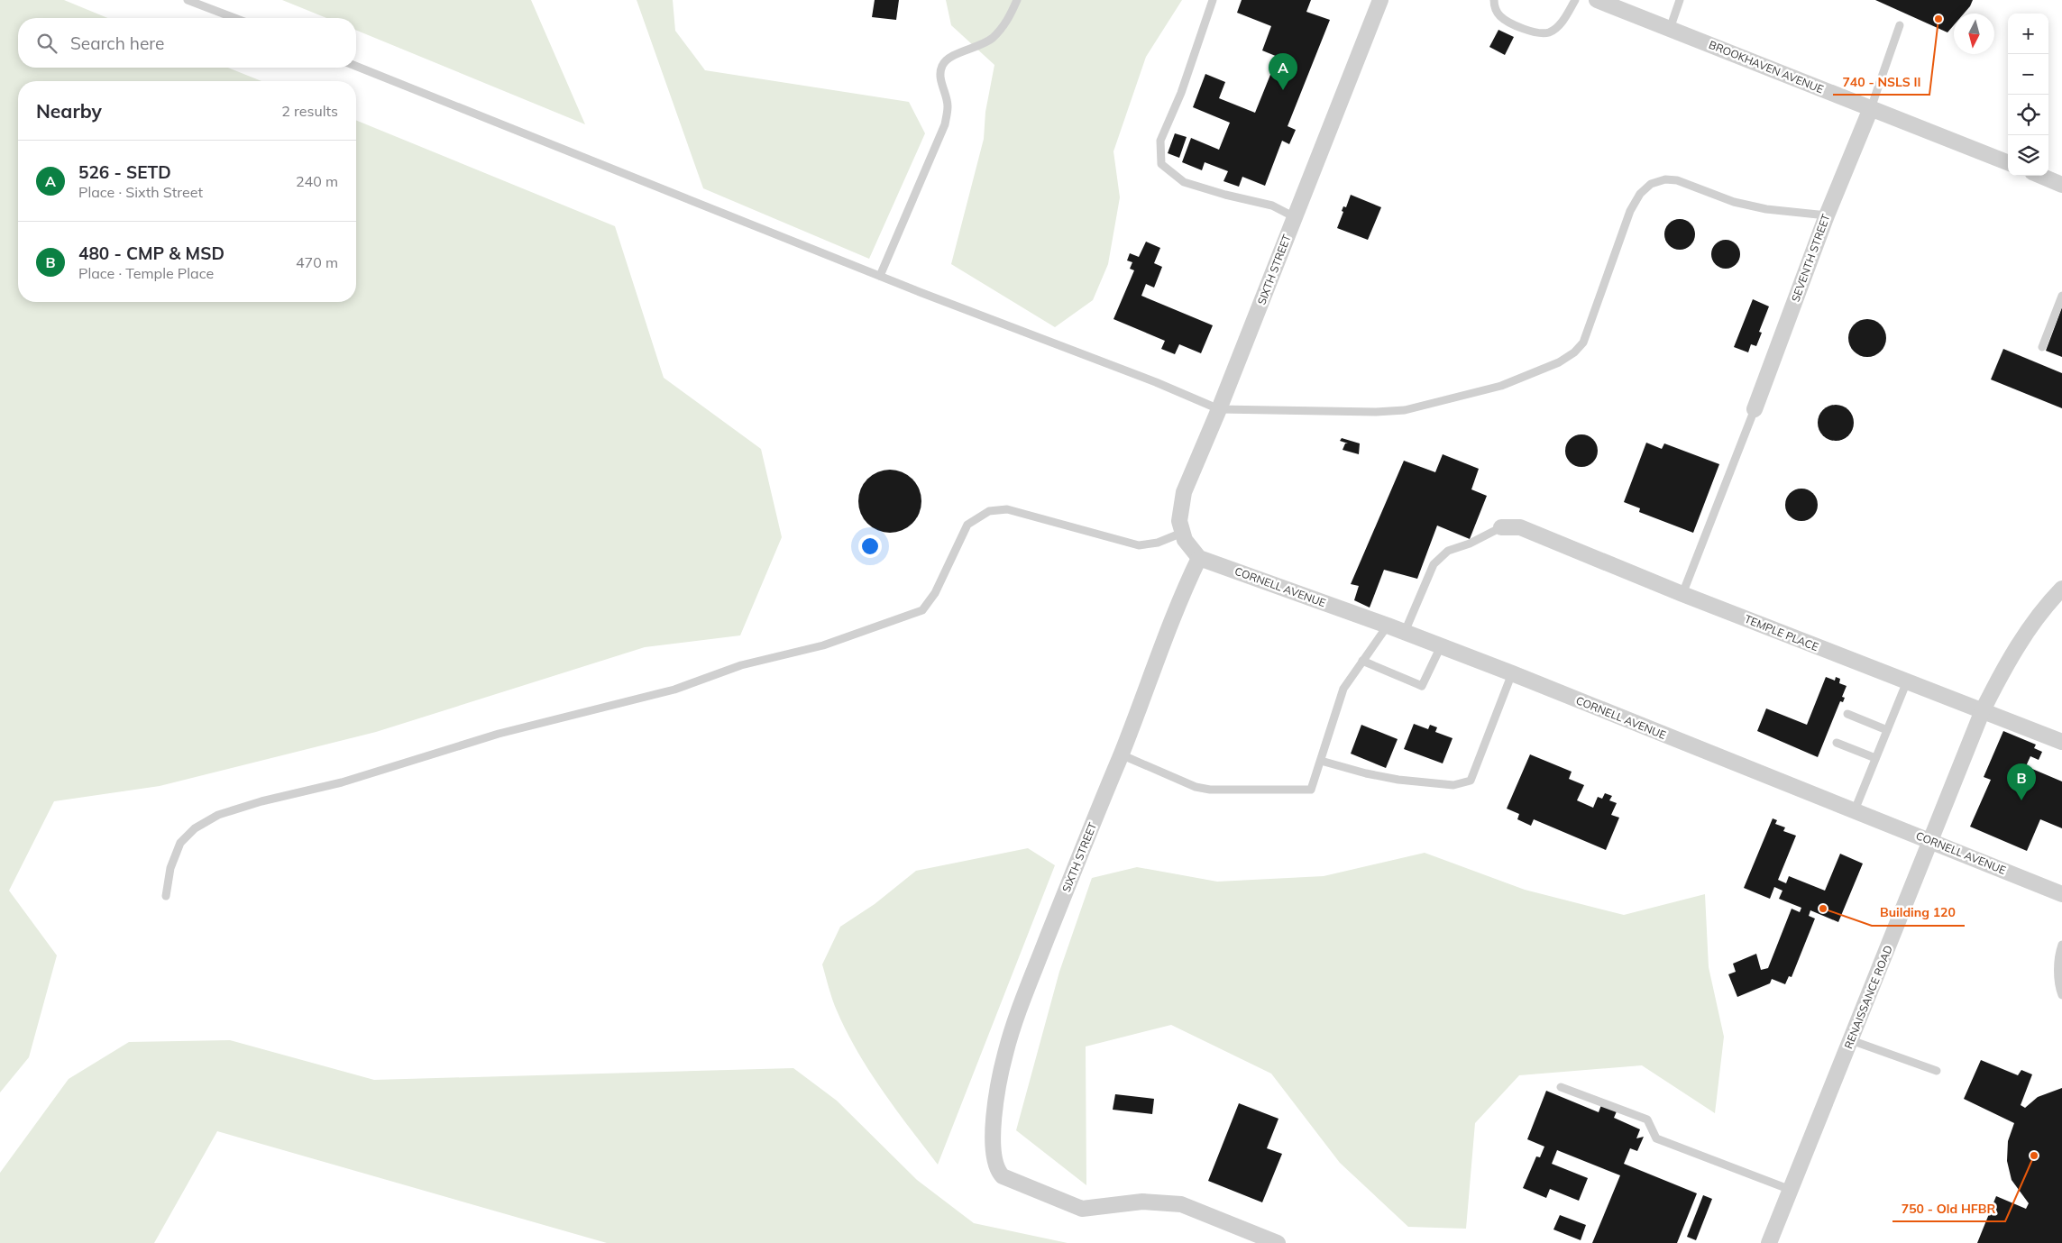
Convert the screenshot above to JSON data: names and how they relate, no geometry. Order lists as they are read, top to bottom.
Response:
{
  "streets": {
    "street": [
      "BROOKHAVEN AVENUE",
      "SEVENTH STREET",
      "SIXTH STREET",
      "CORNELL AVENUE",
      "TEMPLE PLACE",
      "RENAISSANCE ROAD"
    ]
  },
  "crossings": [
    ["BROOKHAVEN AVENUE", "SEVENTH STREET"],
    ["SIXTH STREET", "CORNELL AVENUE"],
    ["CORNELL AVENUE", "RENAISSANCE ROAD"],
    ["TEMPLE PLACE", "RENAISSANCE ROAD"]
  ],
  "places": ["740 - NSLS II", "Building 120", "750 - Old HFBR"],
  "north": "bottom",
  "page": {
    "map_buttons": ["+", "−"],
    "search": "Search here",
    "pins": ["A", "B"],
    "heading": ["Nearby", "2 results"],
    "list": [
      {
        "mark": "A",
        "name": "526 - SETD",
        "note": "Place · Sixth Street",
        "value": "240 m"
      },
      {
        "mark": "B",
        "name": "480 - CMP & MSD",
        "note": "Place · Temple Place",
        "value": "470 m"
      }
    ]
  }
}
